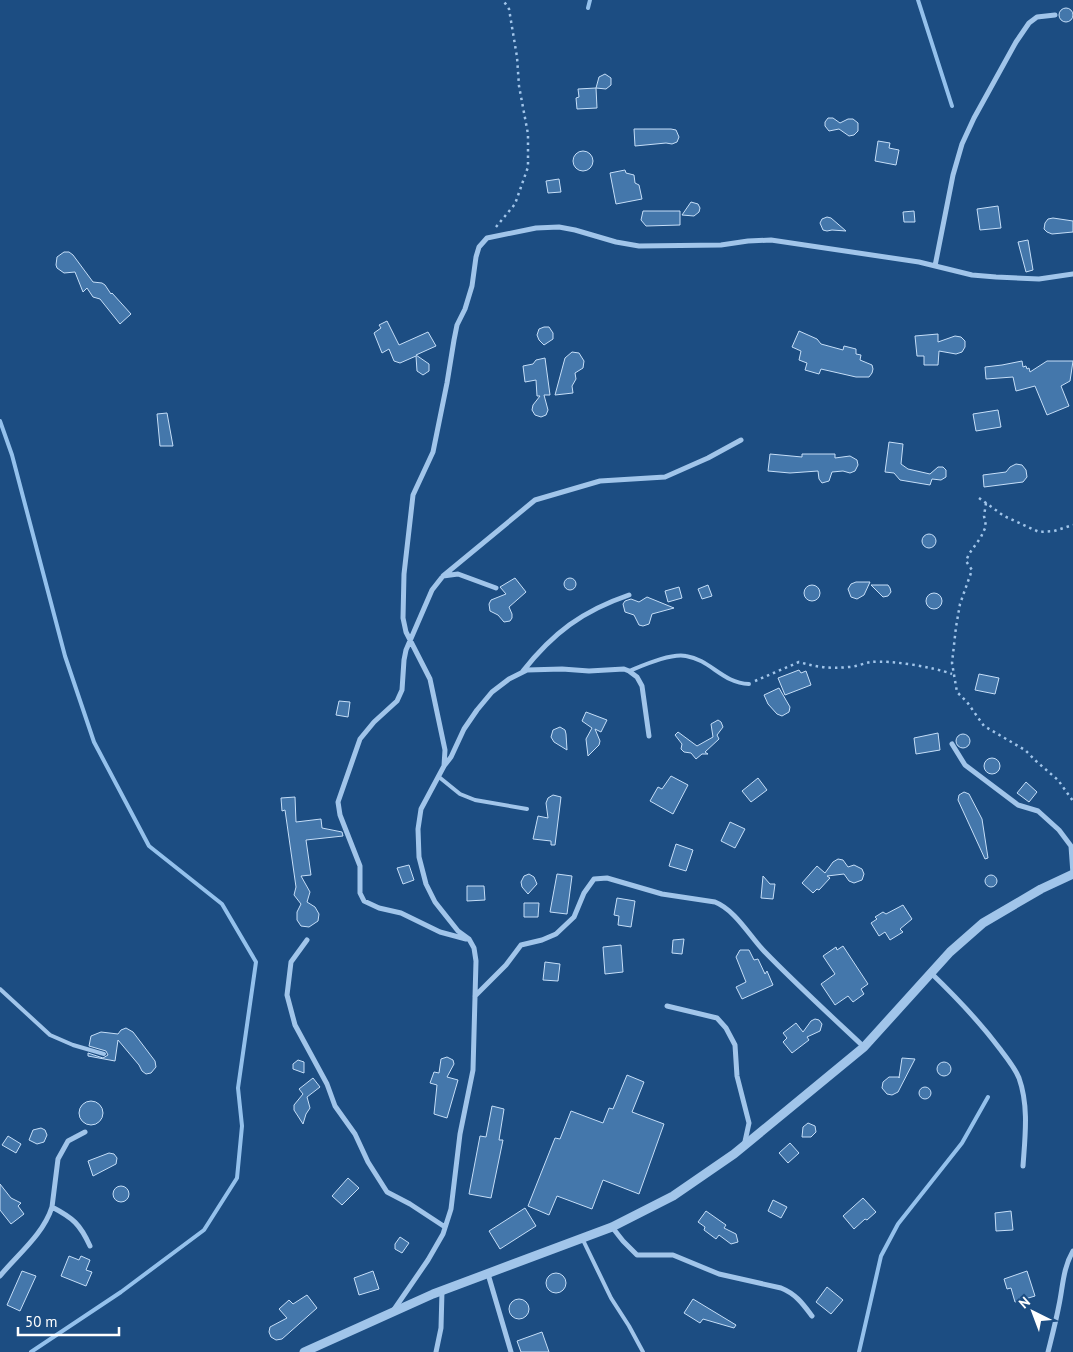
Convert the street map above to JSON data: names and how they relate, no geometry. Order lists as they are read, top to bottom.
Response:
{
  "scale_bar": "50 m",
  "north": "top left"
}
